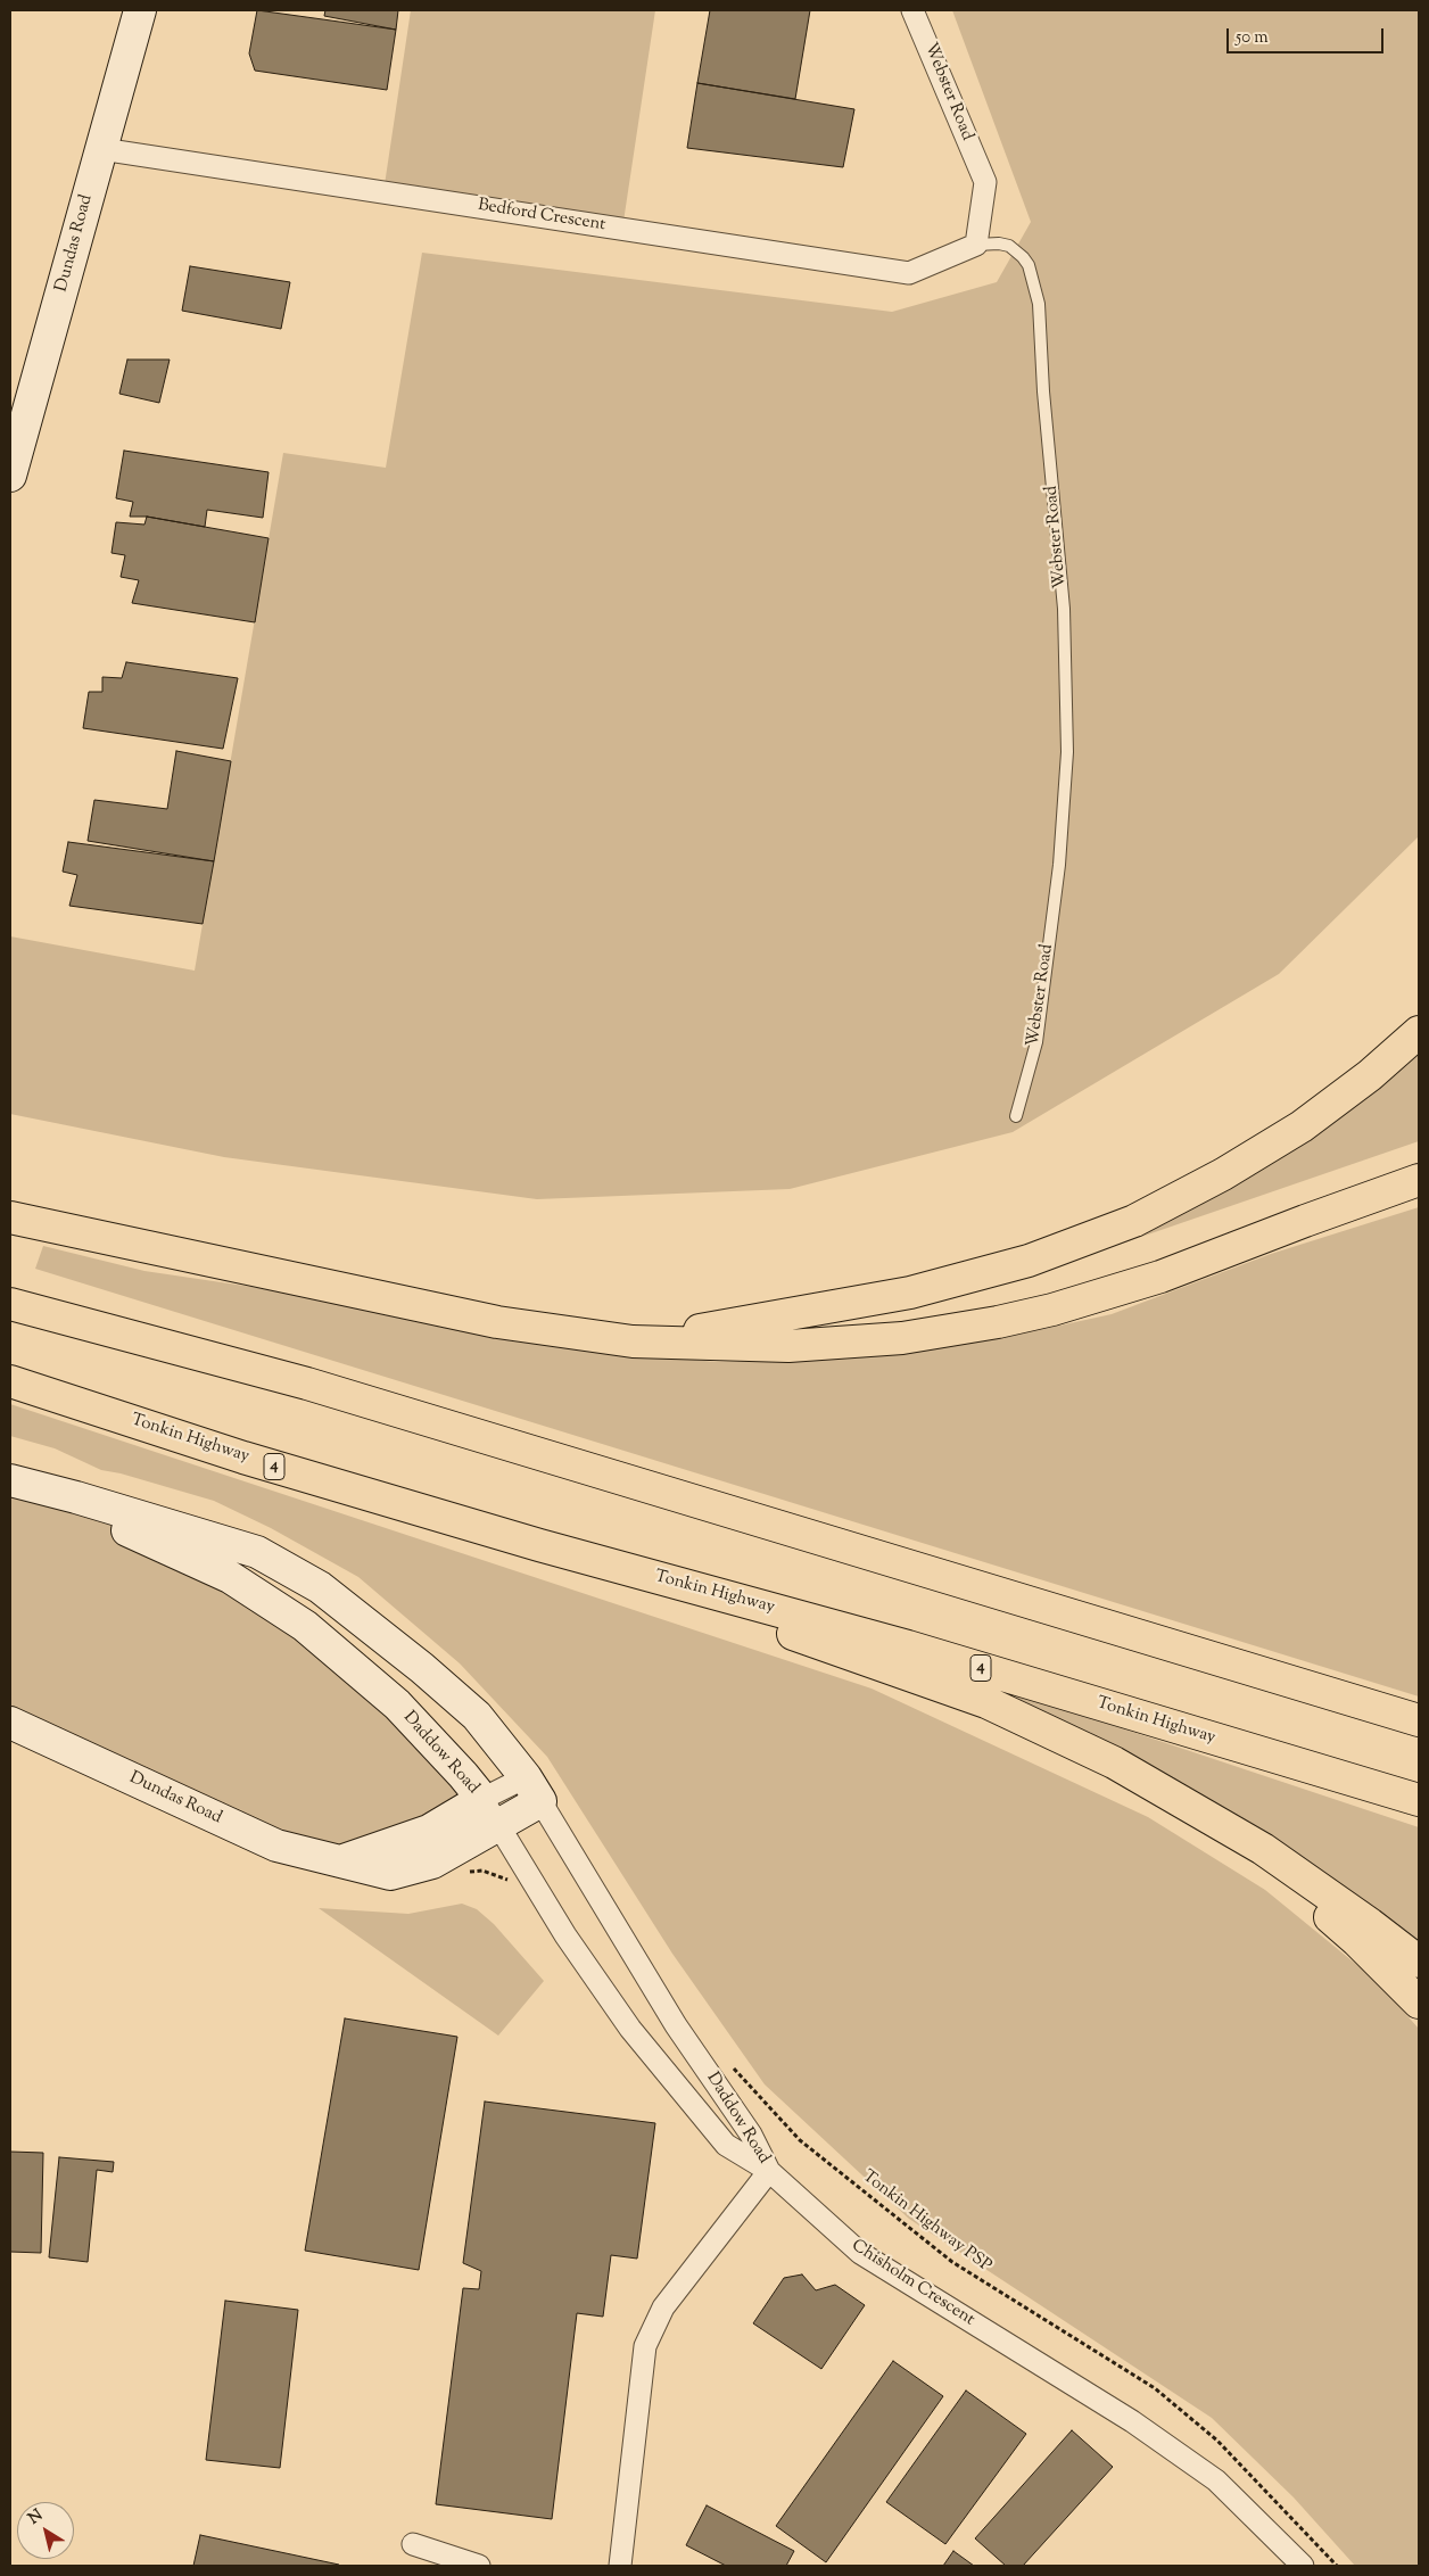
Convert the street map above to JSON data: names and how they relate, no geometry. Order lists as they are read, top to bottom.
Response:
{
  "streets": {
    "highway": ["Tonkin Highway", "4"],
    "main road": ["Dundas Road", "Daddow Road"],
    "street": ["Webster Road", "Bedford Crescent", "Chisholm Crescent"],
    "path": ["Tonkin Highway PSP"]
  },
  "crossings": [
    ["Webster Road", "Bedford Crescent"],
    ["Bedford Crescent", "Dundas Road"],
    ["Dundas Road", "Daddow Road"],
    ["Daddow Road", "Chisholm Crescent"]
  ],
  "scale_bar": "50 m",
  "north": "top left"
}
